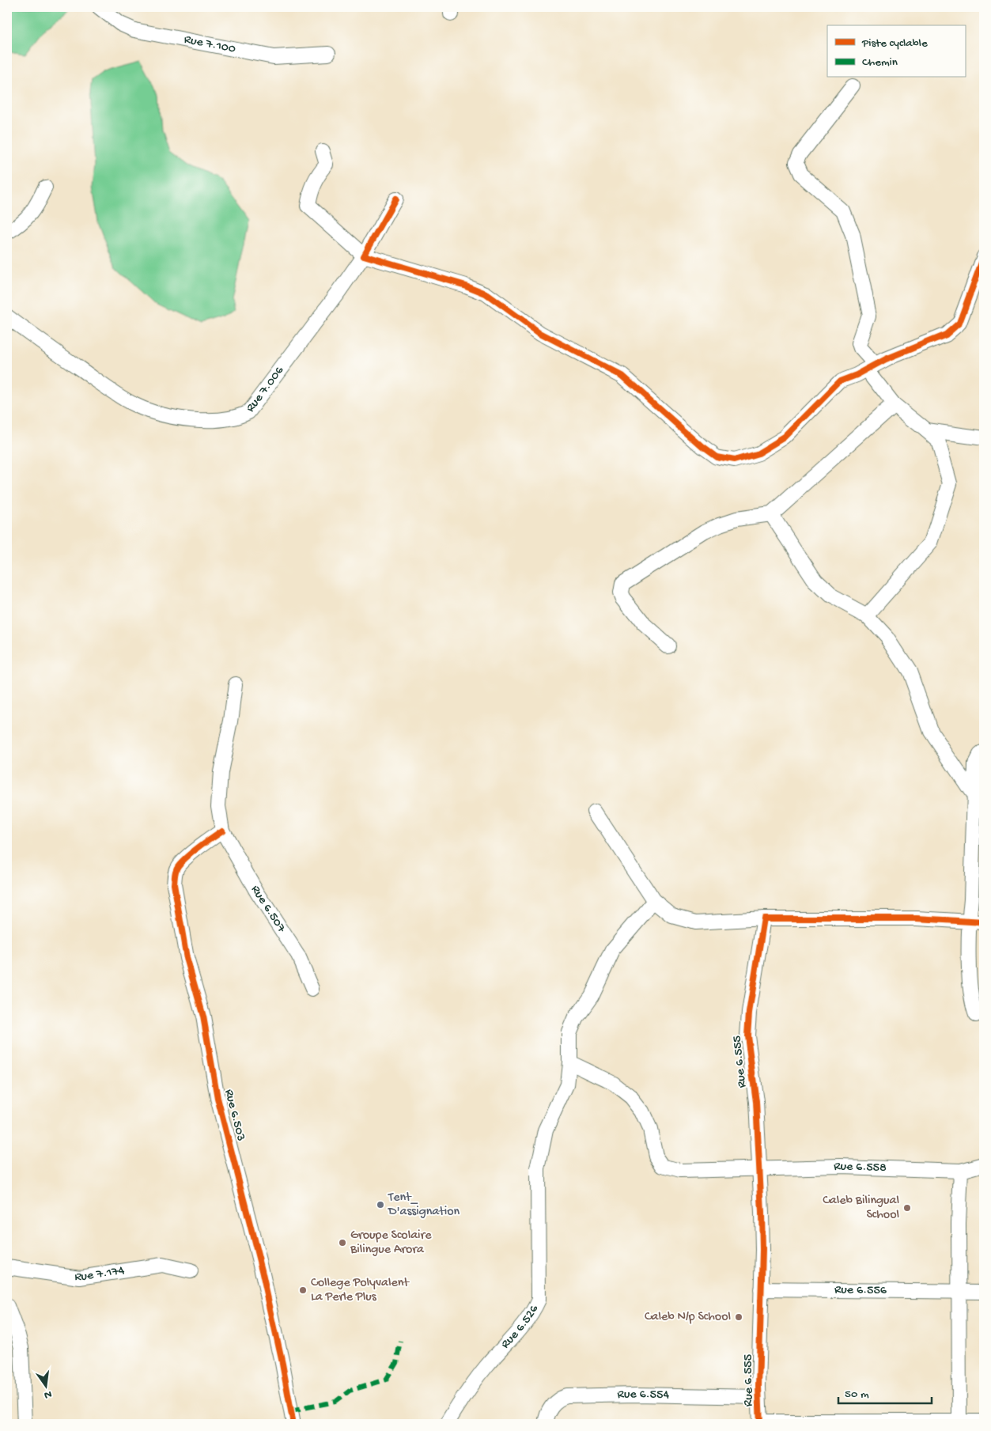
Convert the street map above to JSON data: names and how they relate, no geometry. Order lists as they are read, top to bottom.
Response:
{
  "streets": {
    "street": [
      "Rue 7.100",
      "Rue 7.006",
      "Rue 6.507",
      "Rue 6.555",
      "Rue 6.503",
      "Rue 6.558",
      "Rue 7.174",
      "Rue 6.556",
      "Rue 6.526",
      "Rue 6.554"
    ]
  },
  "crossings": [
    ["Rue 6.507", "Rue 6.503"],
    ["Rue 6.555", "Rue 6.558"],
    ["Rue 6.555", "Rue 6.556"],
    ["Rue 6.555", "Rue 6.554"],
    ["Rue 6.558", "Rue 6.526"]
  ],
  "places": [
    "Tent_ D'assignation",
    "Caleb Bilingual School",
    "Groupe Scolaire Bilingue Arora",
    "College Polyvalent La Perle Plus",
    "Caleb N/p School"
  ],
  "legend": ["Piste cyclable", "Chemin"],
  "scale_bar": "50 m",
  "north": "bottom"
}
